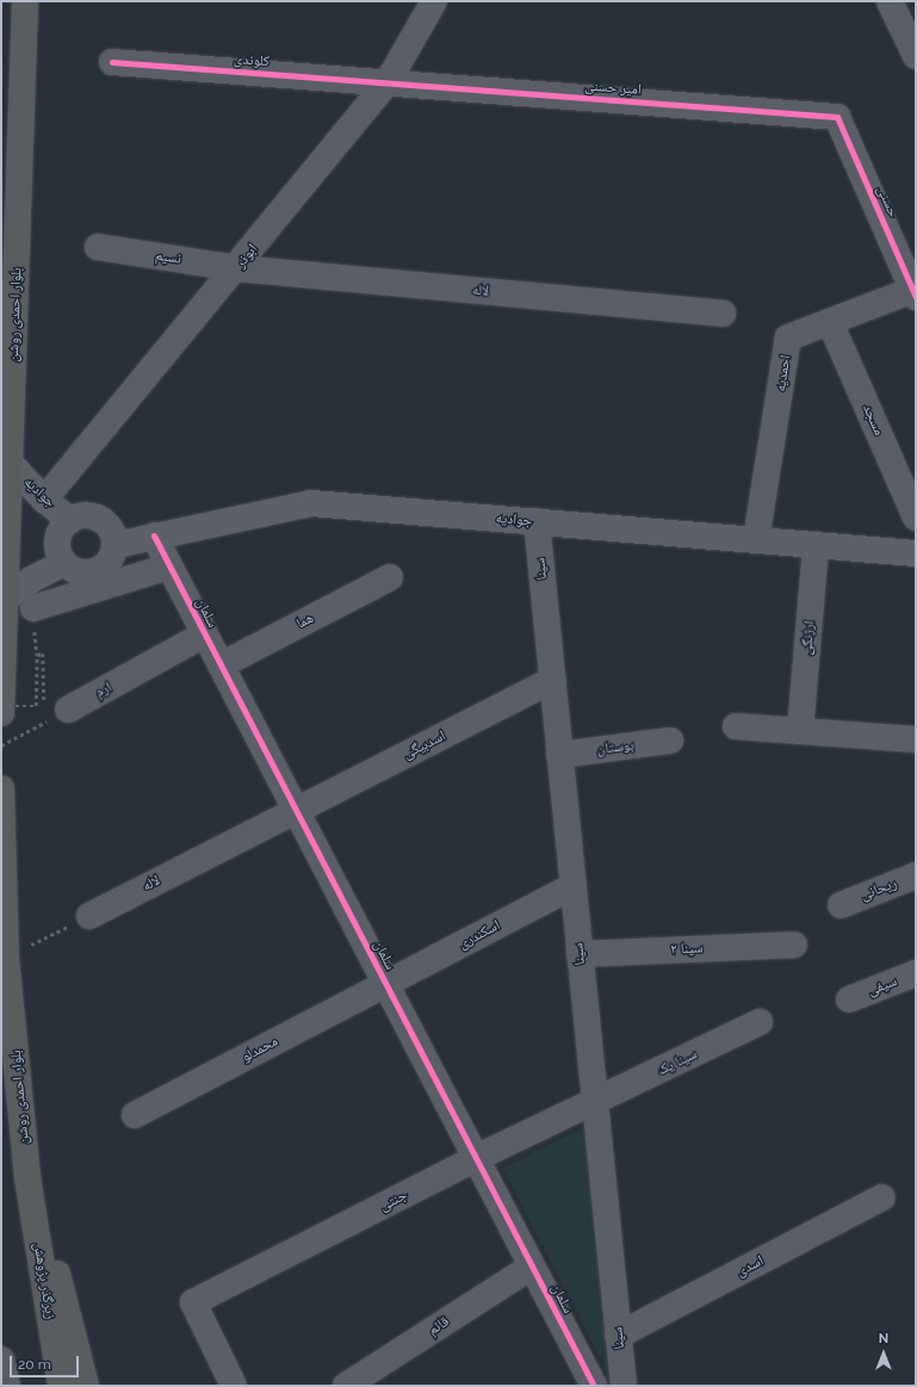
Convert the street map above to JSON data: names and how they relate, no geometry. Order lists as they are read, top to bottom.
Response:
{
  "streets": {
    "highway": ["بلوار احمدی روشن", "زیرگذر پژوهش"],
    "main road": ["جوادیه"],
    "street": [
      "کلوندی",
      "امیر حسنی",
      "حسنی",
      "ابوذر",
      "نسیم",
      "لاله",
      "احمدیه",
      "مسجد",
      "سینا",
      "سلمان",
      "هما",
      "ارژنگی",
      "ارم",
      "اسدبیگی",
      "بوستان",
      "ریحانی",
      "اسکندری",
      "سینا ۲",
      "سیفی",
      "محمدلو",
      "سینا یک",
      "جنتی",
      "اسدی",
      "قائم"
    ]
  },
  "crossings": [
    ["کلوندی", "امیر حسنی"],
    ["کلوندی", "ابوذر"],
    ["امیر حسنی", "حسنی"],
    ["امیر حسنی", "ابوذر"],
    ["حسنی", "احمدیه"],
    ["ابوذر", "نسیم"],
    ["ابوذر", "لاله"],
    ["ابوذر", "جوادیه"],
    ["نسیم", "لاله"],
    ["لاله", "سلمان"],
    ["لاله", "اسدبیگی"],
    ["بلوار احمدی روشن", "جوادیه"],
    ["بلوار احمدی روشن", "زیرگذر پژوهش"],
    ["احمدیه", "مسجد"],
    ["احمدیه", "جوادیه"],
    ["جوادیه", "سینا"],
    ["جوادیه", "سلمان"],
    ["جوادیه", "ارژنگی"],
    ["سینا", "اسدبیگی"],
    ["سینا", "بوستان"],
    ["سینا", "اسکندری"],
    ["سینا", "سینا ۲"],
    ["سینا", "سینا یک"],
    ["سینا", "جنتی"],
    ["سینا", "اسدی"],
    ["سلمان", "هما"],
    ["سلمان", "ارم"],
    ["سلمان", "اسدبیگی"],
    ["سلمان", "اسکندری"],
    ["سلمان", "محمدلو"],
    ["سلمان", "جنتی"],
    ["سلمان", "قائم"],
    ["اسکندری", "محمدلو"],
    ["سینا یک", "جنتی"]
  ],
  "scale_bar": "20 m",
  "north": "top"
}
